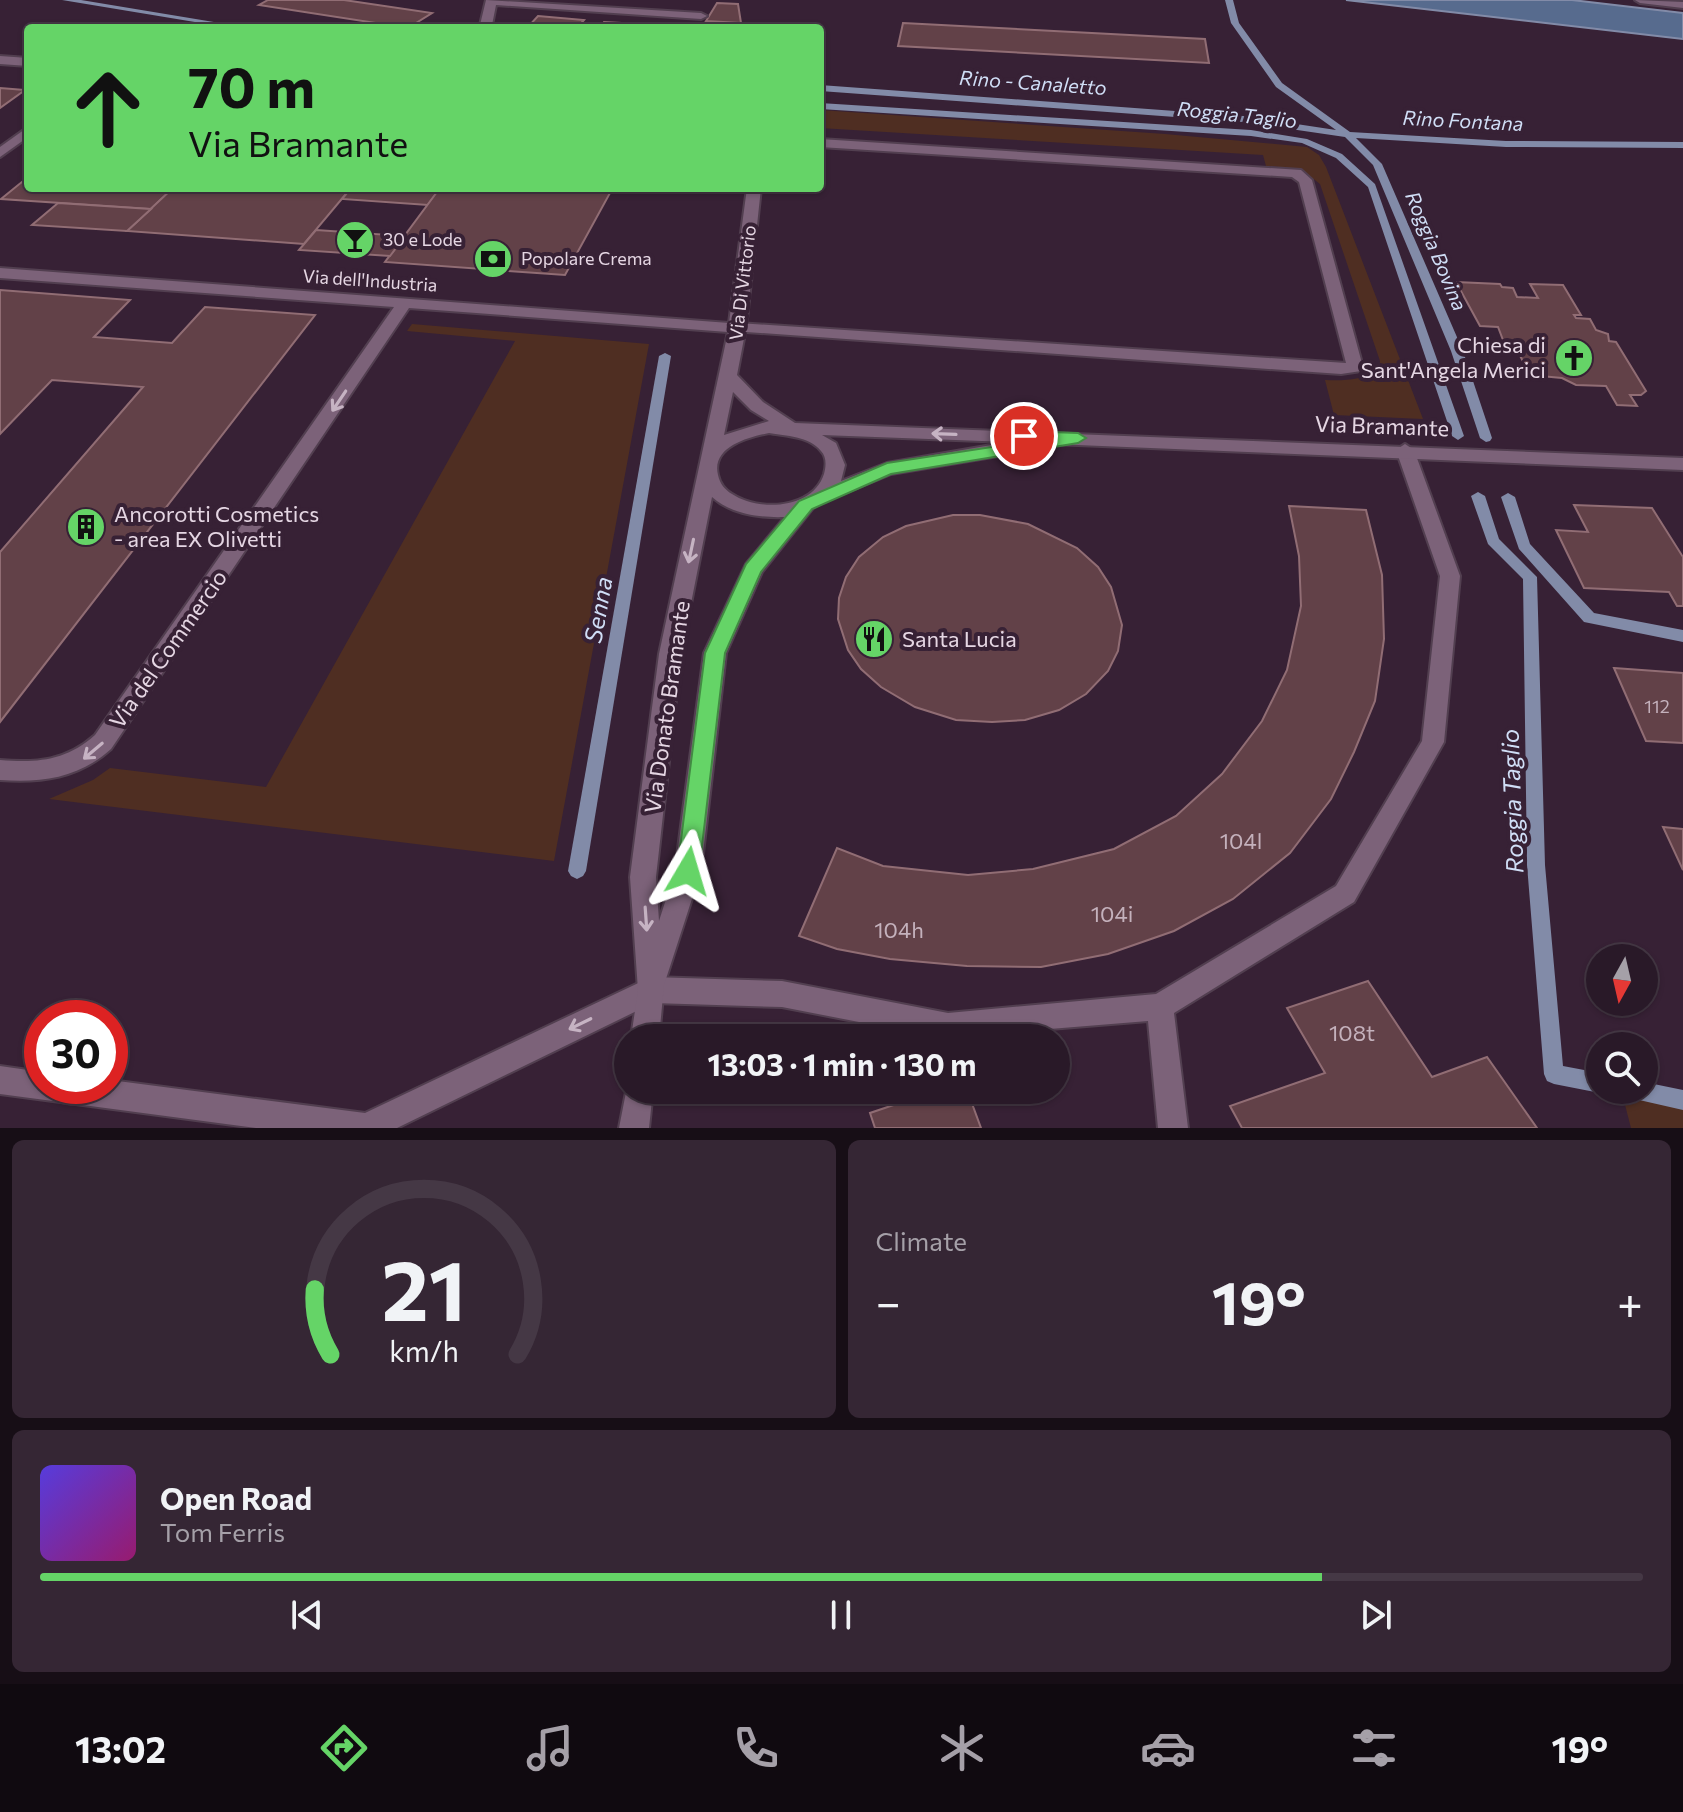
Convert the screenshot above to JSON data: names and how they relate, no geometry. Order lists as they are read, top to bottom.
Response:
{
  "streets": {
    "street": [
      "Via dell'Industria",
      "Via Di Vittorio",
      "Via Bramante",
      "Via del Commercio",
      "Via Donato Bramante"
    ]
  },
  "crossings": [
    ["Via dell'Industria", "Via Di Vittorio"],
    ["Via dell'Industria", "Via del Commercio"],
    ["Via Di Vittorio", "Via Bramante"],
    ["Via Di Vittorio", "Via Donato Bramante"],
    ["Via Bramante", "Via Donato Bramante"]
  ],
  "one_way": ["Via del Commercio"],
  "water": [
    "Rino - Canaletto",
    "Roggia Taglio",
    "Rino Fontana",
    "Roggia Bovina",
    "Senna"
  ],
  "places": {
    "bar": ["30 e Lode"],
    "bank": ["Popolare Crema"],
    "church": ["Chiesa di Sant'Angela Merici"],
    "building": ["Ancorotti Cosmetics - area EX Olivetti"],
    "restaurant": ["Santa Lucia"]
  },
  "house_numbers": [
    "112",
    "104l",
    "104i",
    "104h",
    "108t"
  ],
  "north": "bottom",
  "page": {
    "turn": ["70 m", "Via Bramante"],
    "limit": "30",
    "trip": "13:03 · 1 min · 130 m",
    "tile": "Climate",
    "heat": ["−", "19°", "+"],
    "song": ["Open Road", "Tom Ferris"],
    "tabs": ["13:02", "19°"],
    "gauge": ["21", "km/h"]
  }
}
